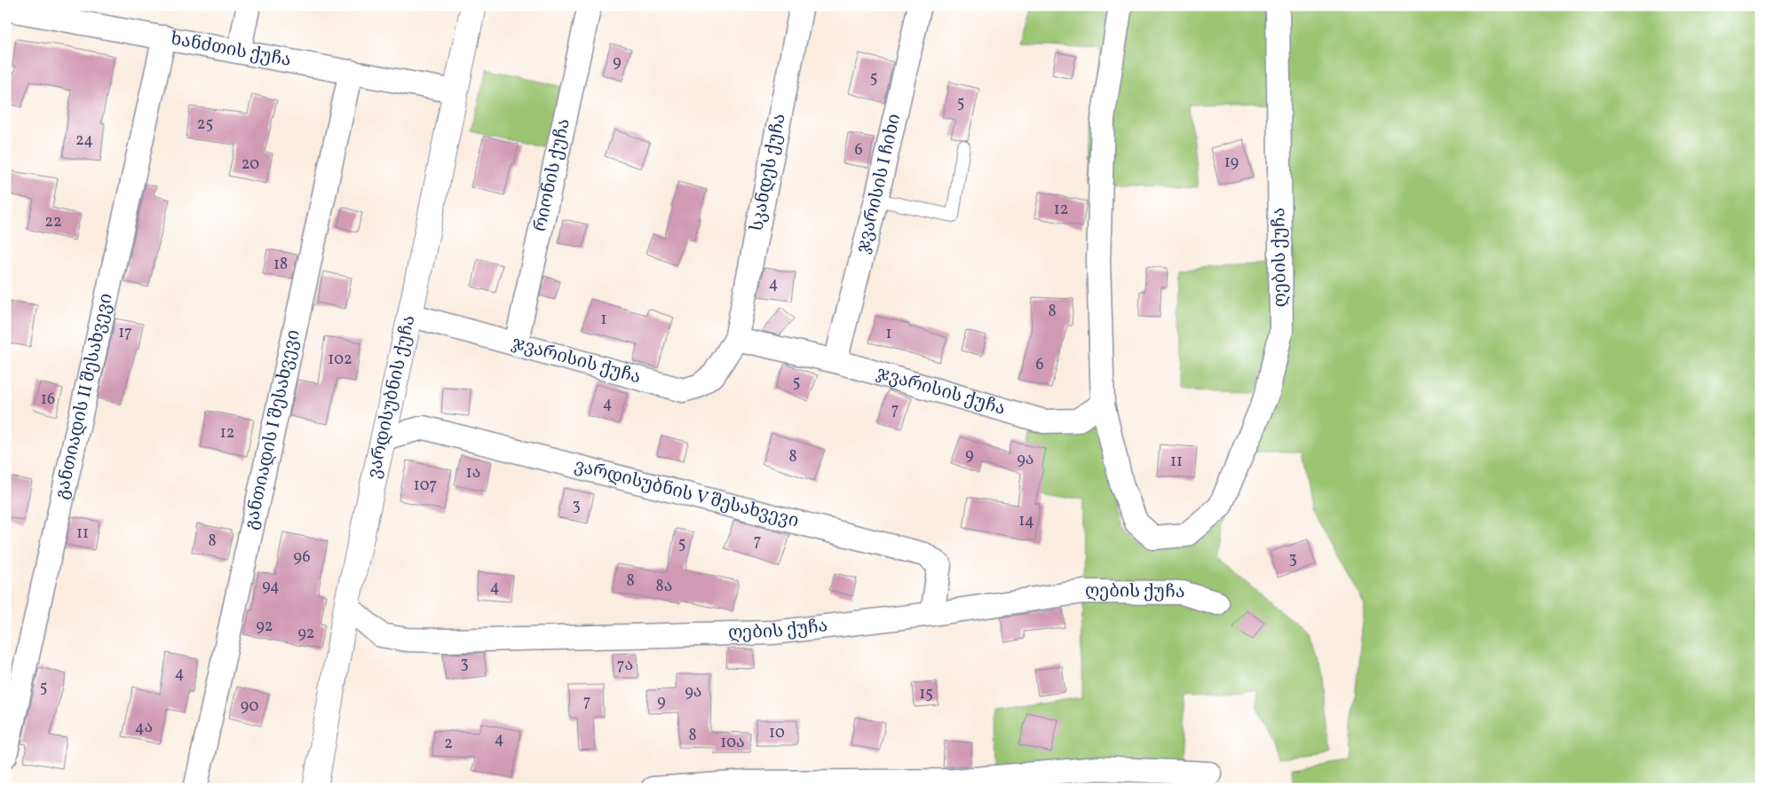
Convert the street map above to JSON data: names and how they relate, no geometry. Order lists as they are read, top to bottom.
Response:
{
  "streets": {
    "street": [
      "ხანძთის ქუჩა",
      "სკანდეს ქუჩა",
      "რიონის ქუჩა",
      "ჯვარისის I ჩიხი",
      "ღების ქუჩა",
      "ჯვარისის ქუჩა",
      "განთიადის II შესახვევი",
      "ვარდისუბნის ქუჩა",
      "განთიადის I შესახვევი",
      "ვარდისუბნის V შესახვევი"
    ]
  },
  "crossings": [
    ["ხანძთის ქუჩა", "განთიადის II შესახვევი"],
    ["ხანძთის ქუჩა", "ვარდისუბნის ქუჩა"],
    ["ხანძთის ქუჩა", "განთიადის I შესახვევი"],
    ["სკანდეს ქუჩა", "ჯვარისის ქუჩა"],
    ["რიონის ქუჩა", "ჯვარისის ქუჩა"],
    ["ჯვარისის I ჩიხი", "ჯვარისის ქუჩა"],
    ["ღების ქუჩა", "ჯვარისის ქუჩა"],
    ["ღების ქუჩა", "ვარდისუბნის ქუჩა"],
    ["ღების ქუჩა", "ვარდისუბნის V შესახვევი"],
    ["ჯვარისის ქუჩა", "ვარდისუბნის ქუჩა"],
    ["ვარდისუბნის ქუჩა", "ვარდისუბნის V შესახვევი"]
  ],
  "house_numbers": [
    "9",
    "5",
    "5",
    "25",
    "24",
    "6",
    "19",
    "20",
    "12",
    "22",
    "18",
    "4",
    "8",
    "1",
    "17",
    "1",
    "102",
    "6",
    "5",
    "16",
    "4",
    "7",
    "12",
    "9",
    "8",
    "9ა",
    "11",
    "1ა",
    "107",
    "3",
    "14",
    "11",
    "8",
    "7",
    "5",
    "96",
    "3",
    "8",
    "94",
    "8ა",
    "4",
    "92",
    "92",
    "3",
    "7ა",
    "4",
    "5",
    "9ა",
    "15",
    "7",
    "9",
    "90",
    "4ა",
    "10",
    "8",
    "4",
    "10ა",
    "2"
  ]
}
